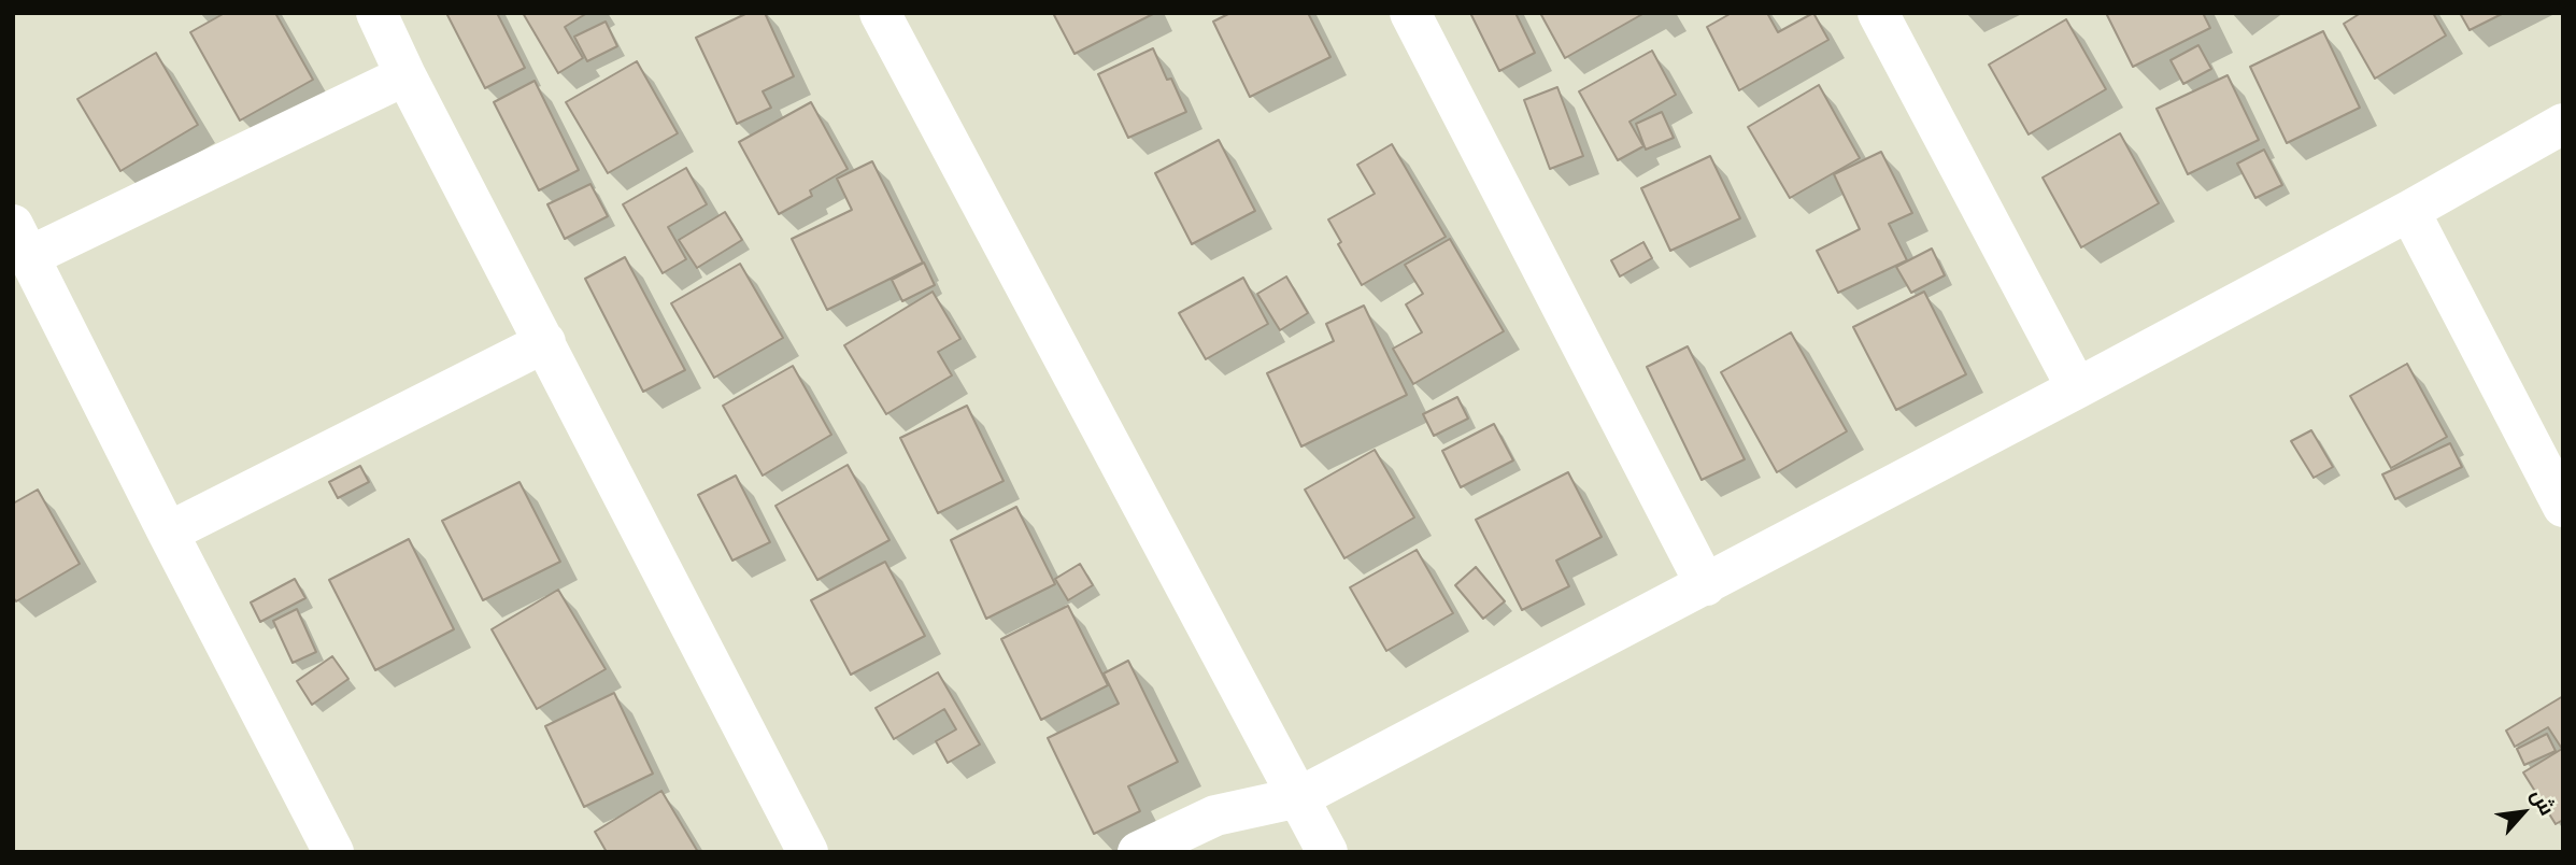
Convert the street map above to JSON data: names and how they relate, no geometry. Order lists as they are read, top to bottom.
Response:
{
  "north": "top right"
}
